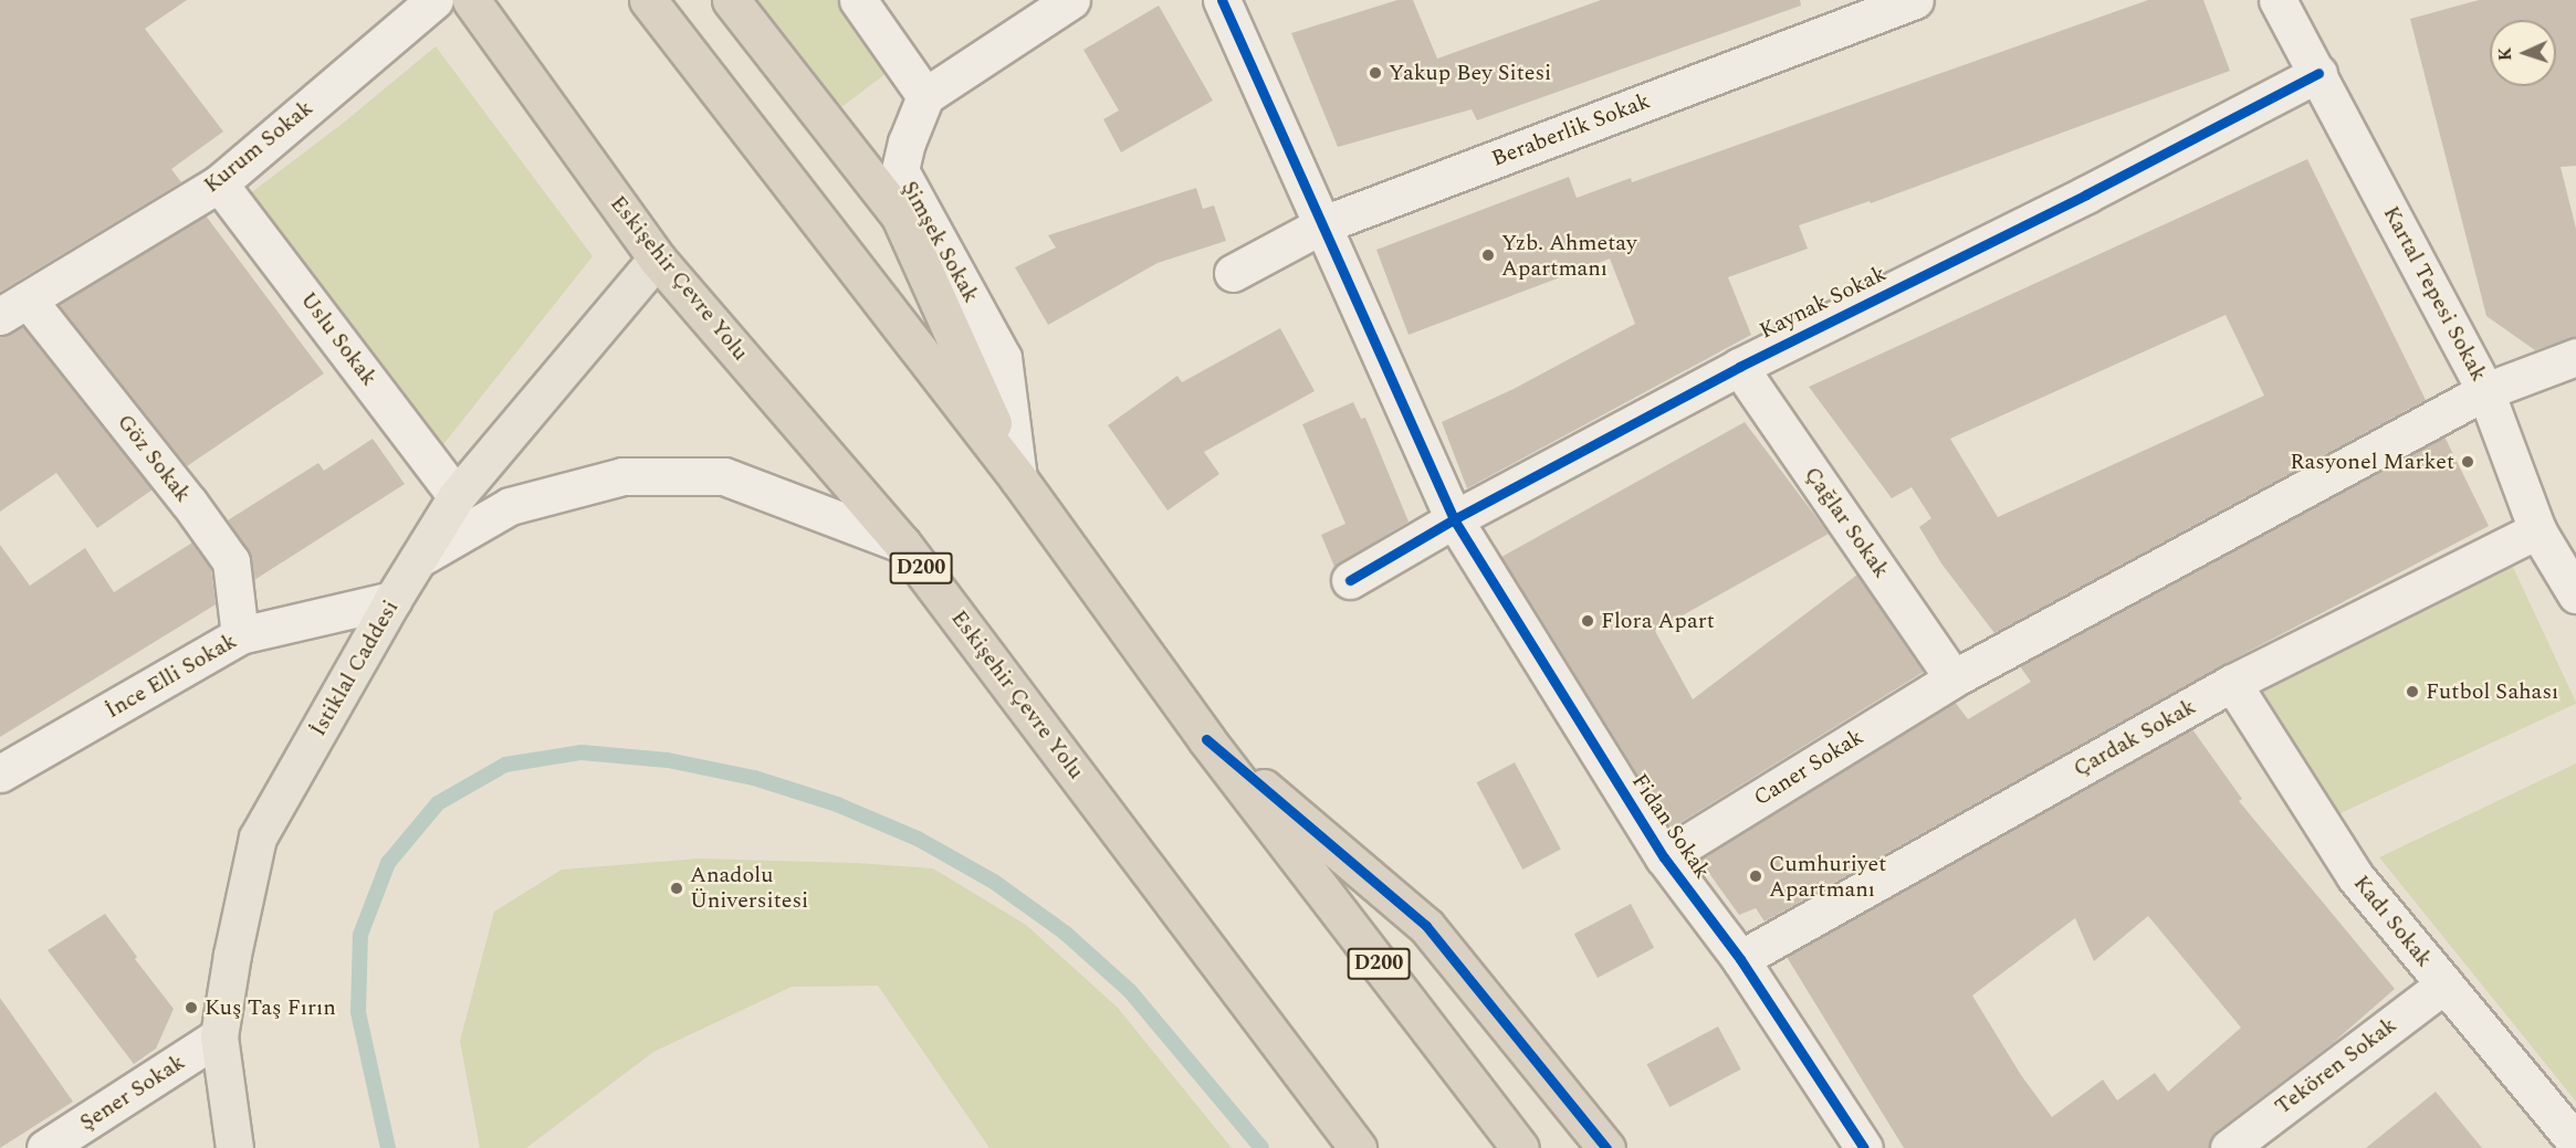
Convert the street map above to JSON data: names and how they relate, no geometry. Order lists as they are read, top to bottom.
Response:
{
  "streets": {
    "highway": ["Eskişehir Çevre Yolu", "D200"],
    "main road": ["İstiklal Caddesi"],
    "street": [
      "Beraberlik Sokak",
      "Kurum Sokak",
      "Şimşek Sokak",
      "Kartal Tepesi Sokak",
      "Kaynak Sokak",
      "Uslu Sokak",
      "Göz Sokak",
      "Çağlar Sokak",
      "İnce Elli Sokak",
      "Çardak Sokak",
      "Caner Sokak",
      "Fidan Sokak",
      "Kadı Sokak",
      "Tekören Sokak",
      "Şener Sokak"
    ]
  },
  "crossings": [
    ["Beraberlik Sokak", "Fidan Sokak"],
    ["Kurum Sokak", "Uslu Sokak"],
    ["Kurum Sokak", "Göz Sokak"],
    ["Şimşek Sokak", "D200"],
    ["Eskişehir Çevre Yolu", "İstiklal Caddesi"],
    ["Kartal Tepesi Sokak", "Kaynak Sokak"],
    ["Kartal Tepesi Sokak", "Çardak Sokak"],
    ["Kartal Tepesi Sokak", "Caner Sokak"],
    ["Kaynak Sokak", "Çağlar Sokak"],
    ["Kaynak Sokak", "Fidan Sokak"],
    ["Uslu Sokak", "İstiklal Caddesi"],
    ["Göz Sokak", "İnce Elli Sokak"],
    ["Çağlar Sokak", "Caner Sokak"],
    ["İstiklal Caddesi", "İnce Elli Sokak"],
    ["İstiklal Caddesi", "Şener Sokak"],
    ["Çardak Sokak", "Fidan Sokak"],
    ["Çardak Sokak", "Kadı Sokak"],
    ["Caner Sokak", "Fidan Sokak"],
    ["Kadı Sokak", "Tekören Sokak"]
  ],
  "places": [
    "Yakup Bey Sitesi",
    "Yzb. Ahmetay Apartmanı",
    "Rasyonel Market",
    "Flora Apart",
    "Futbol Sahası",
    "Cumhuriyet Apartmanı",
    "Anadolu Üniversitesi",
    "Kuş Taş Fırın"
  ],
  "north": "left"
}
